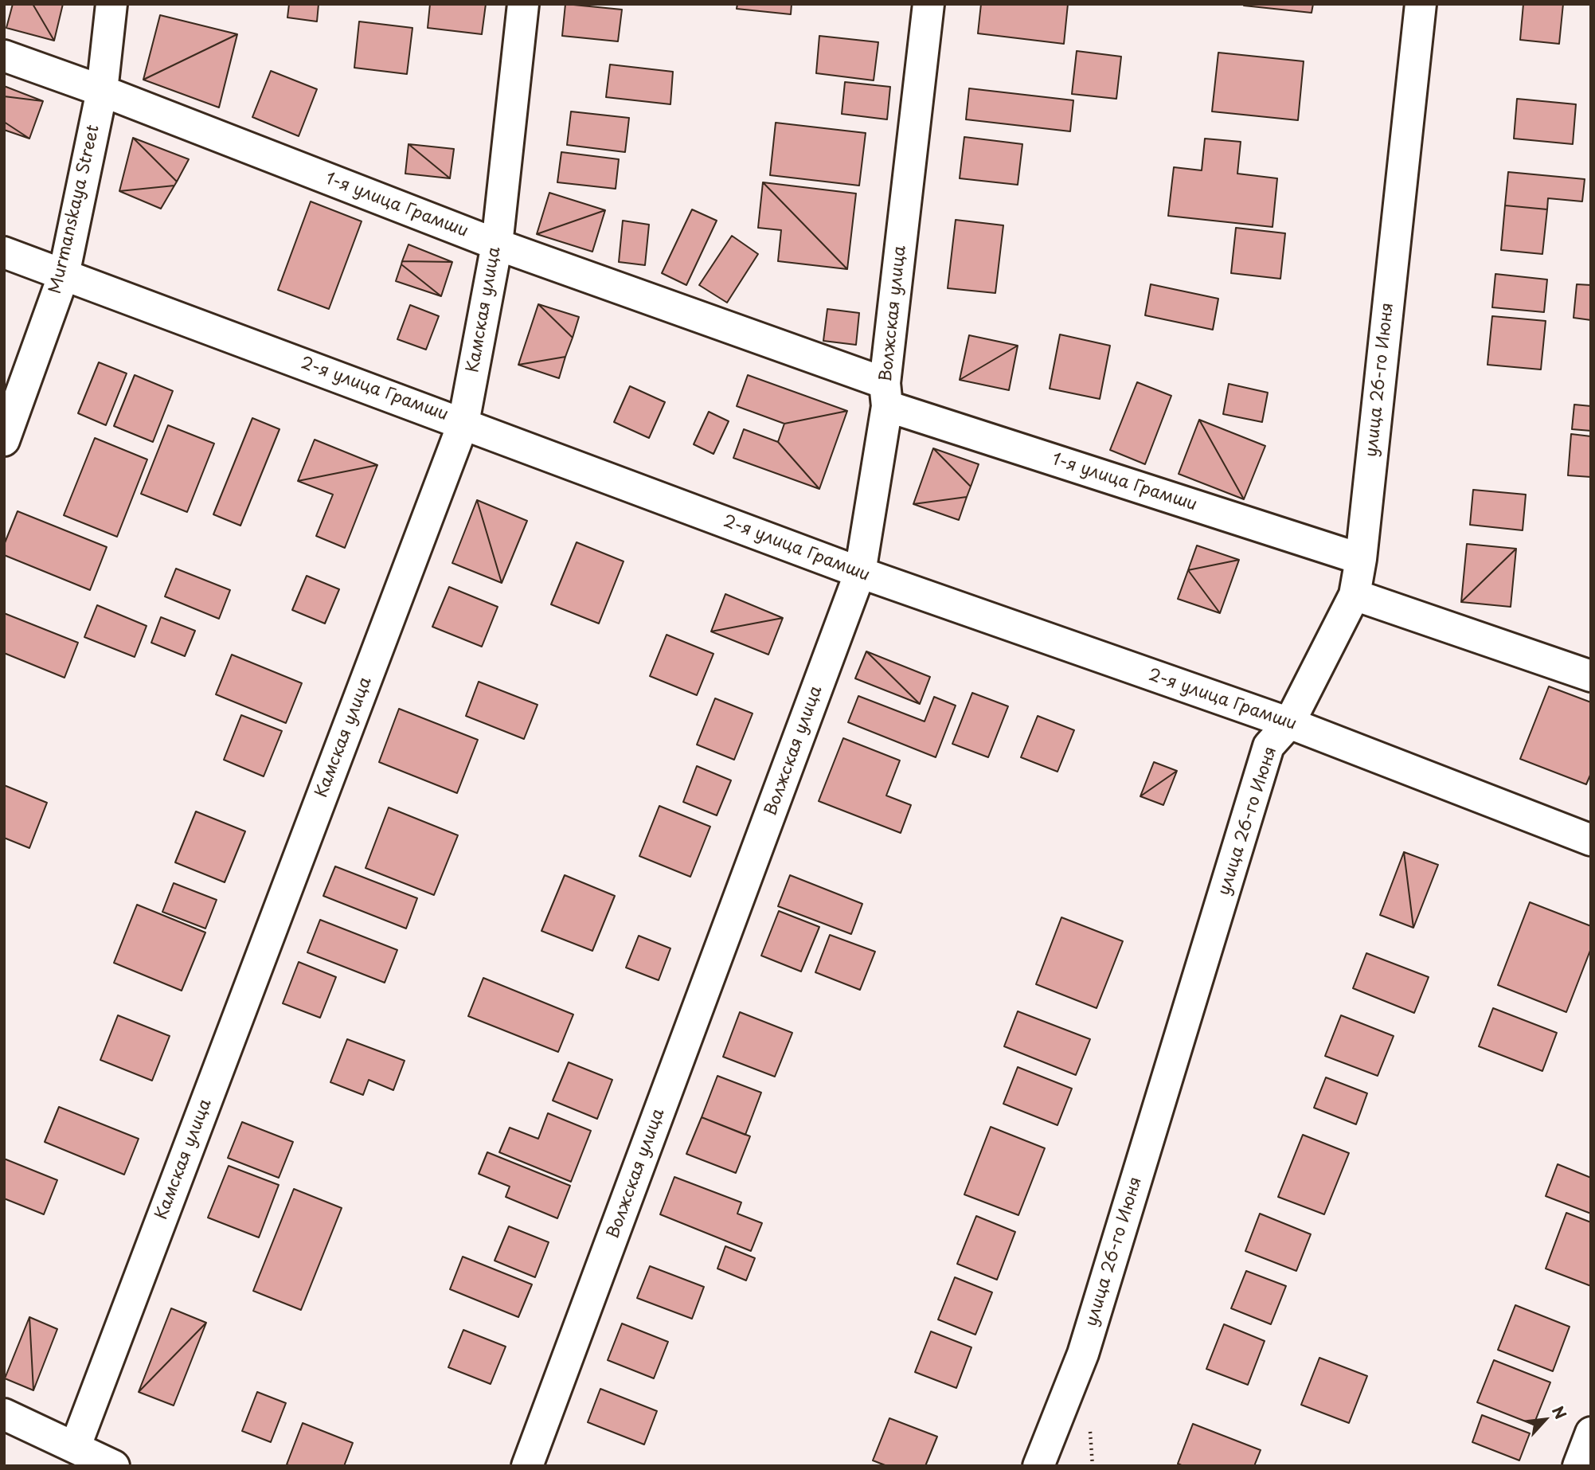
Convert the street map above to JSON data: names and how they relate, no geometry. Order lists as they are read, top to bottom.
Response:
{
  "streets": {
    "street": [
      "1-я улица Грамши",
      "Murmanskaya Street",
      "Камская улица",
      "Волжская улица",
      "улица 26-го Июня",
      "2-я улица Грамши"
    ]
  },
  "crossings": [
    ["1-я улица Грамши", "Murmanskaya Street"],
    ["1-я улица Грамши", "Камская улица"],
    ["1-я улица Грамши", "Волжская улица"],
    ["1-я улица Грамши", "улица 26-го Июня"],
    ["Murmanskaya Street", "2-я улица Грамши"],
    ["Камская улица", "2-я улица Грамши"],
    ["Волжская улица", "2-я улица Грамши"],
    ["улица 26-го Июня", "2-я улица Грамши"]
  ],
  "north": "top right"
}
